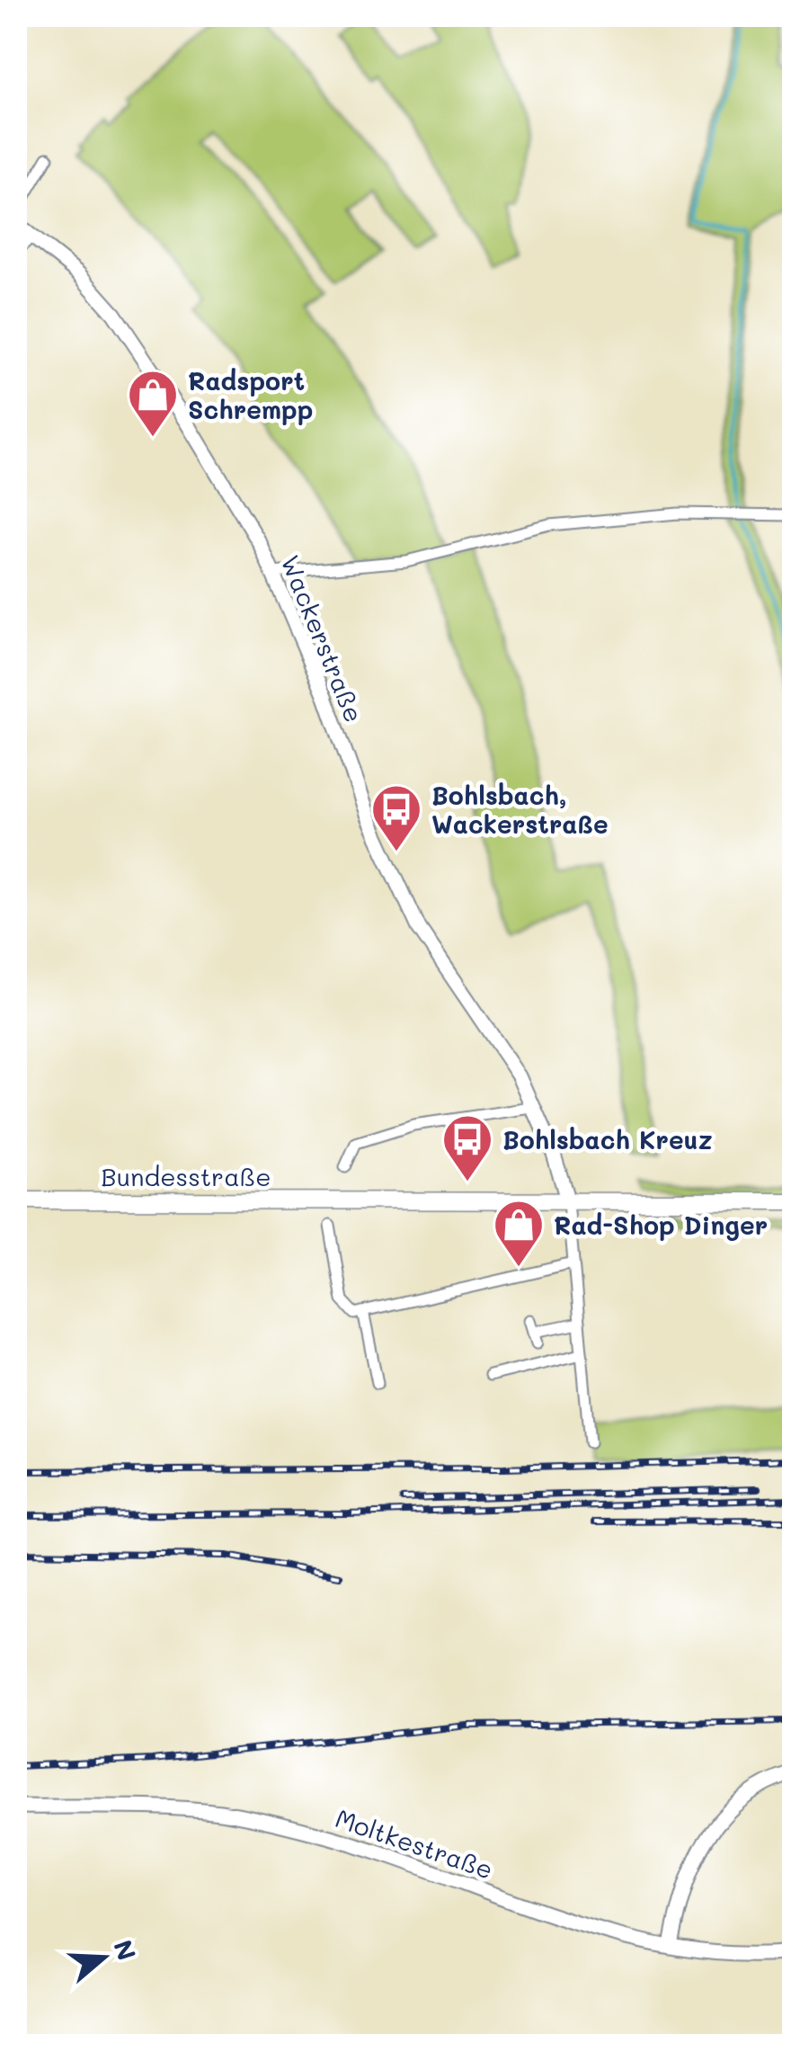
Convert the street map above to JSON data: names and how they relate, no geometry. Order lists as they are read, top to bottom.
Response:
{
  "streets": {
    "main road": ["Bundesstraße"],
    "street": ["Wackerstraße", "Moltkestraße"]
  },
  "crossings": [
    ["Wackerstraße", "Bundesstraße"]
  ],
  "places": {
    "shop": ["Radsport Schrempp", "Rad-Shop Dinger"],
    "bus stop": ["Bohlsbach, Wackerstraße", "Bohlsbach Kreuz"]
  },
  "north": "right"
}
